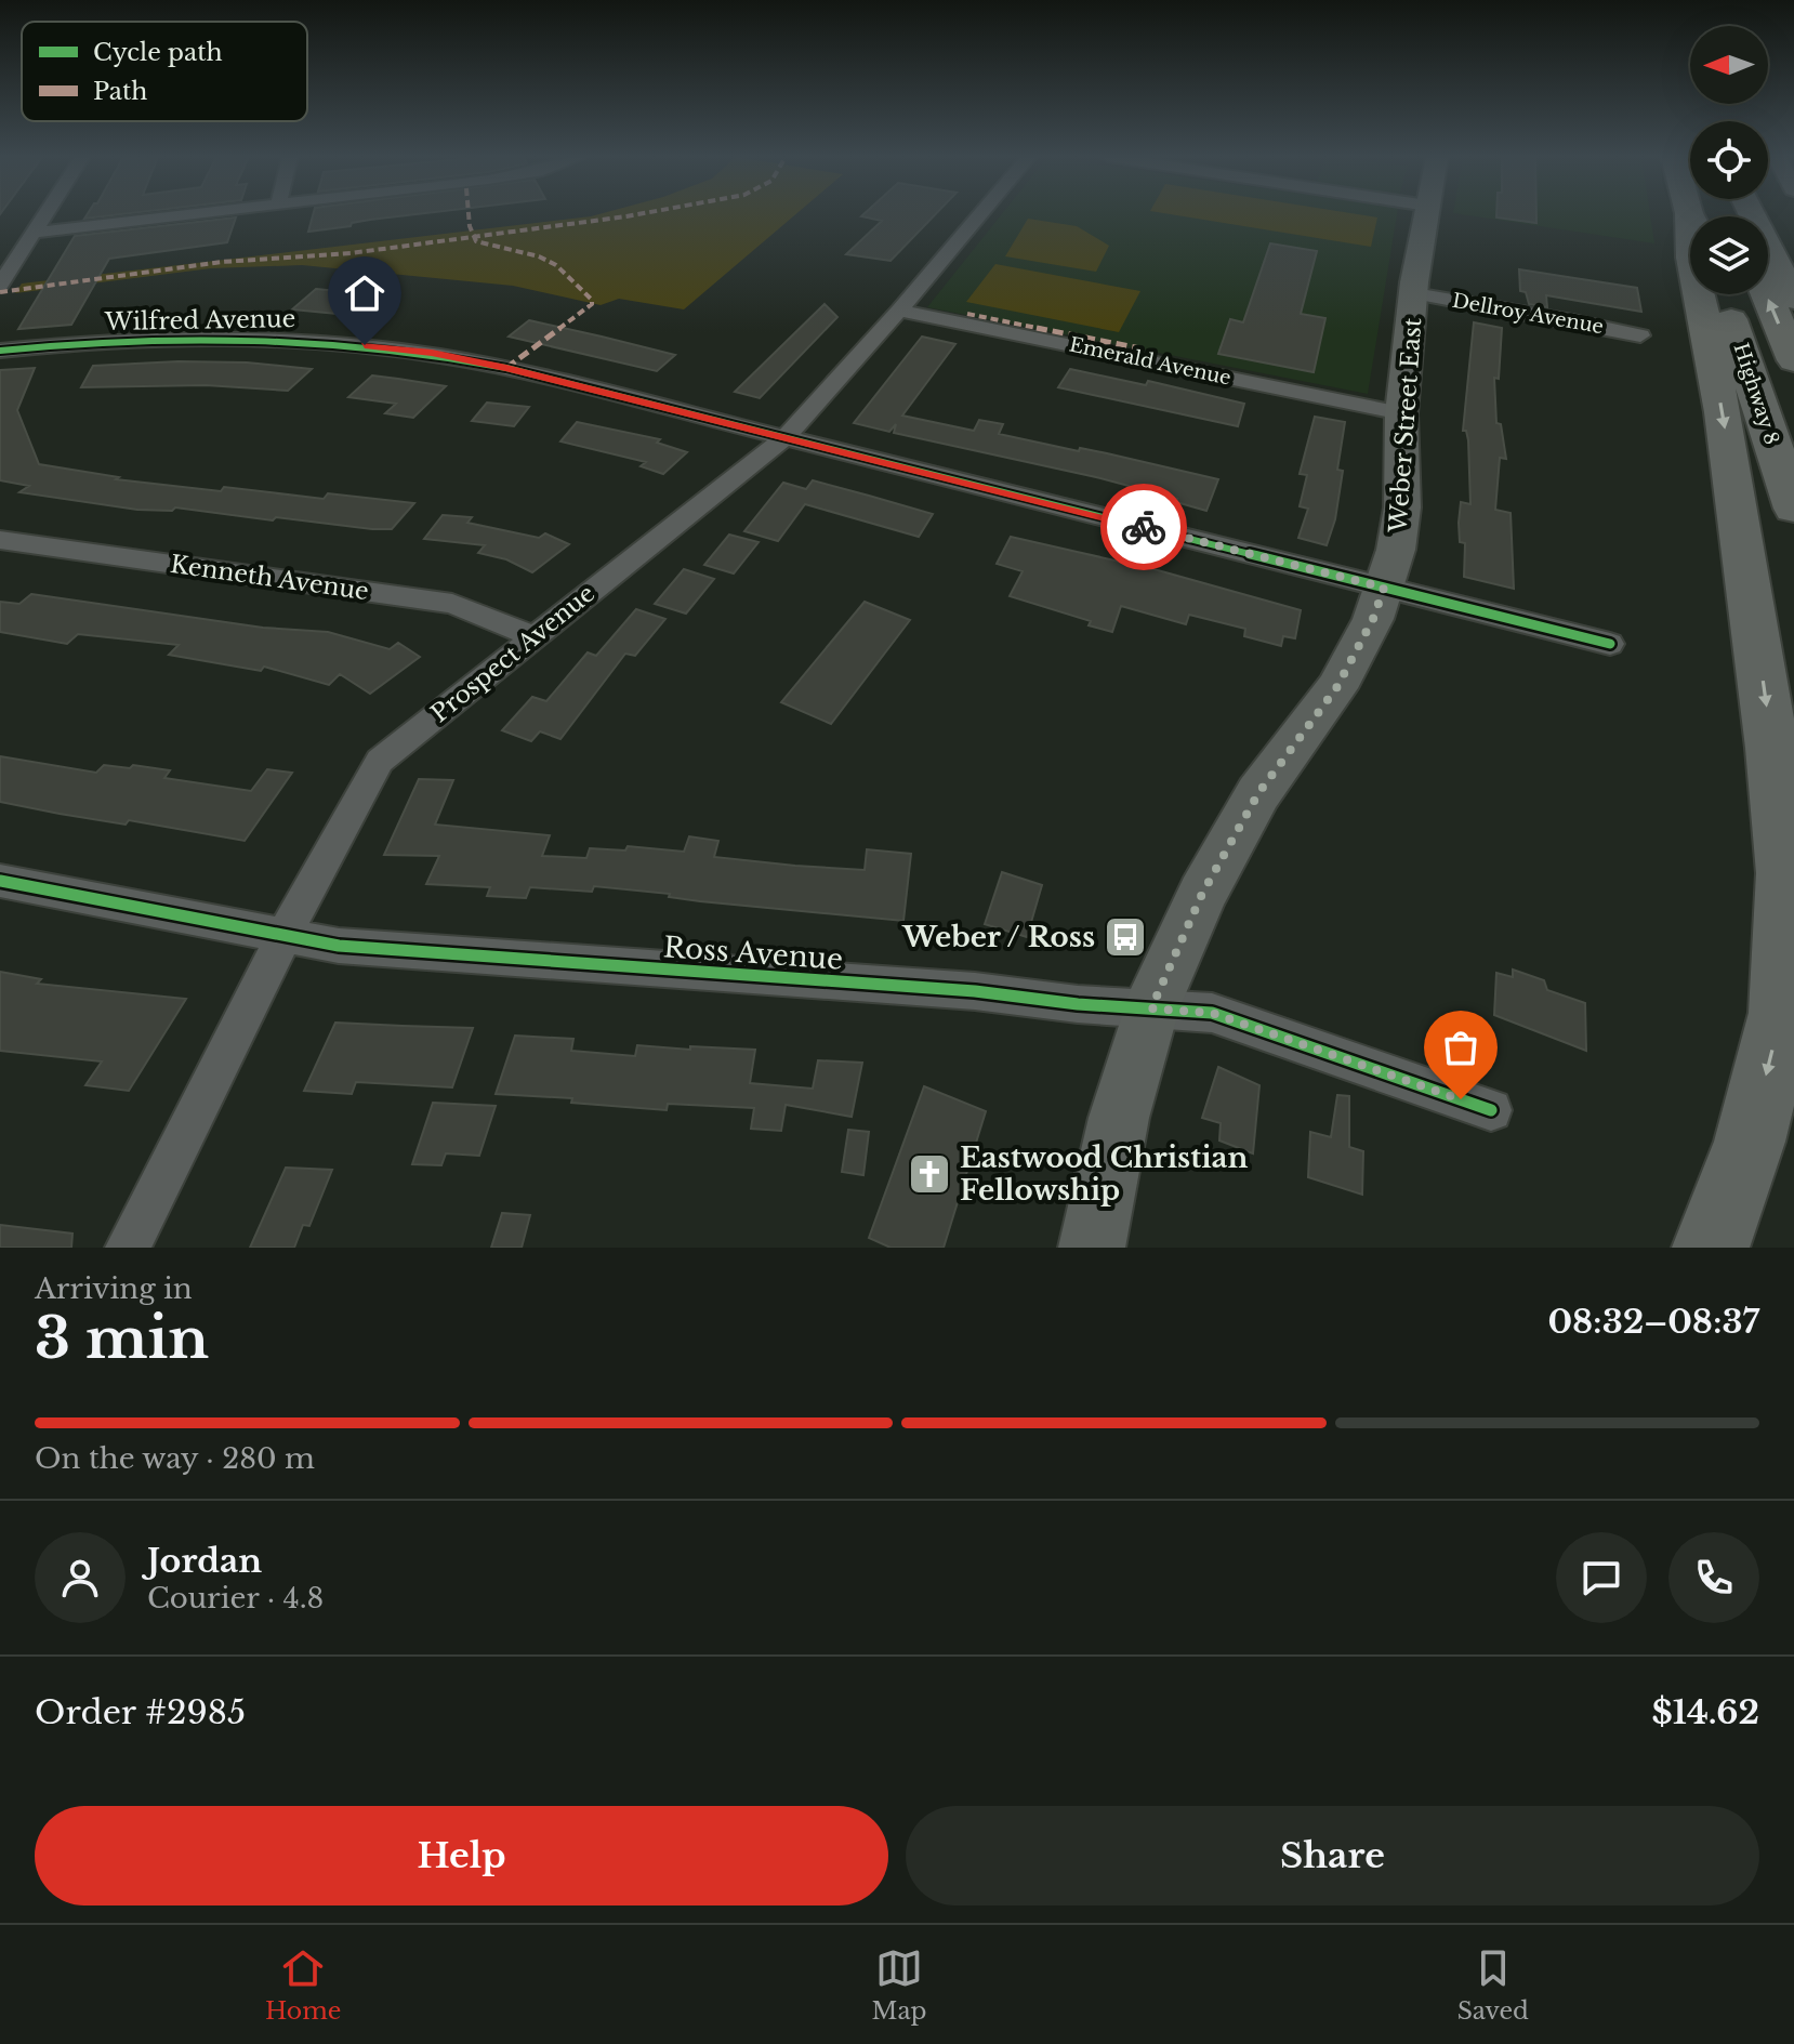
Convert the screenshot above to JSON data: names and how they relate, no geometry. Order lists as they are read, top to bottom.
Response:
{
  "streets": {
    "highway": ["Highway 8"],
    "main road": ["Weber Street East"],
    "street": [
      "Dellroy Avenue",
      "Wilfred Avenue",
      "Emerald Avenue",
      "Kenneth Avenue",
      "Prospect Avenue",
      "Ross Avenue"
    ]
  },
  "crossings": [
    ["Dellroy Avenue", "Weber Street East"],
    ["Wilfred Avenue", "Weber Street East"],
    ["Wilfred Avenue", "Prospect Avenue"],
    ["Emerald Avenue", "Weber Street East"],
    ["Emerald Avenue", "Prospect Avenue"],
    ["Weber Street East", "Ross Avenue"],
    ["Kenneth Avenue", "Prospect Avenue"],
    ["Prospect Avenue", "Ross Avenue"]
  ],
  "places": {
    "bus stop": ["Weber / Ross"],
    "church": ["Eastwood Christian Fellowship"]
  },
  "legend": ["Cycle path", "Path"],
  "north": "left",
  "page": {
    "heading": ["3 min", "Arriving in", "08:32–08:37"],
    "panel": [
      "Jordan",
      "Courier · 4.8",
      "Order #2985",
      "$14.62"
    ],
    "bar": "On the way · 280 m",
    "buttons": ["Help", "Share"],
    "tabs": ["Home", "Map", "Saved"]
  }
}
